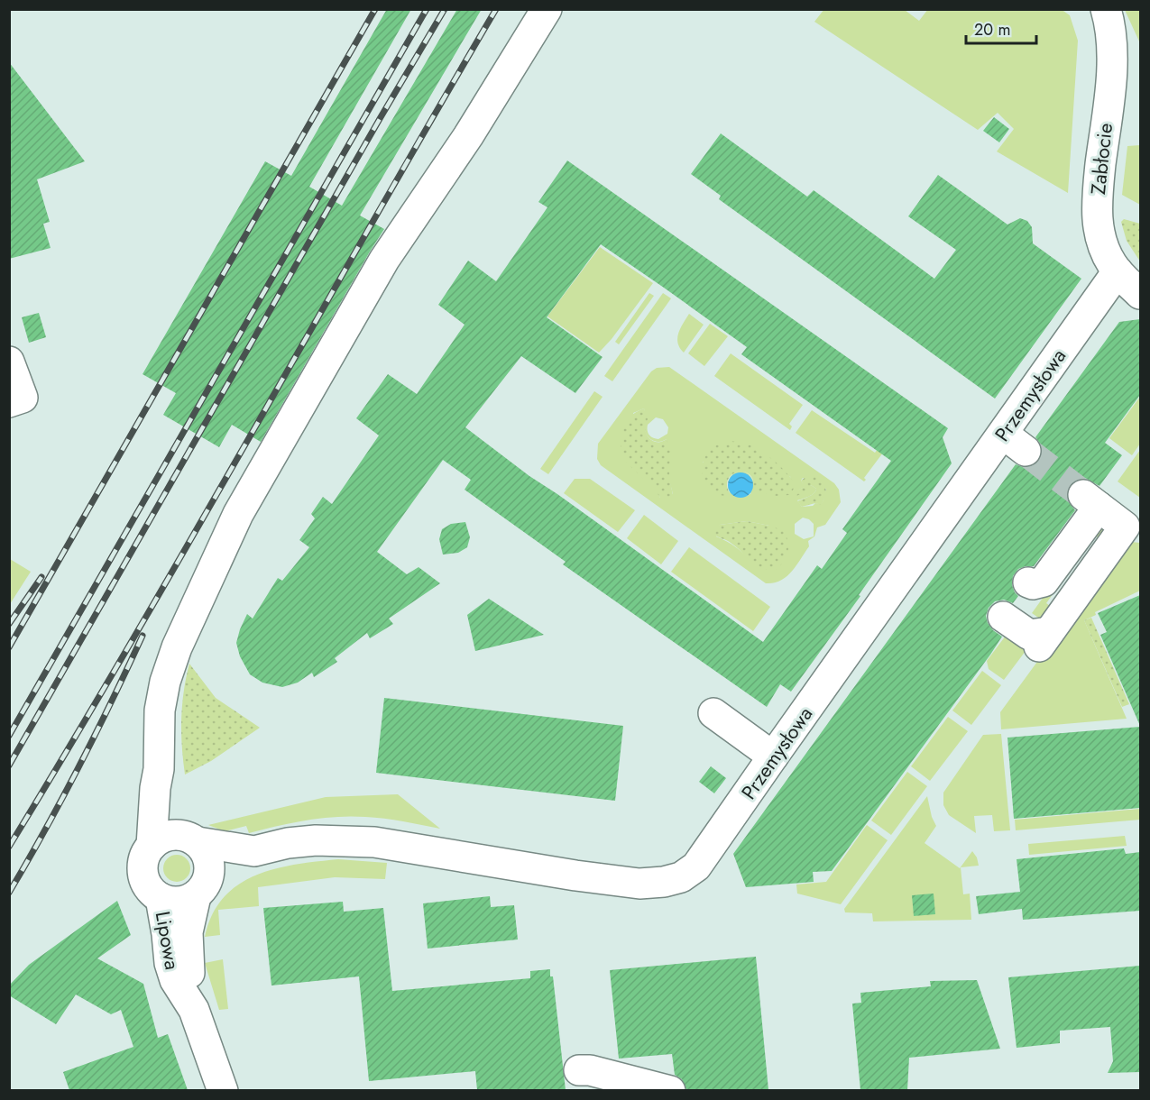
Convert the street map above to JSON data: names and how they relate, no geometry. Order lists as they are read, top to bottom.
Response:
{
  "streets": {
    "street": ["Zabłocie", "Przemysłowa", "Lipowa"]
  },
  "crossings": [
    ["Zabłocie", "Przemysłowa"],
    ["Przemysłowa", "Lipowa"]
  ],
  "scale_bar": "20 m"
}
